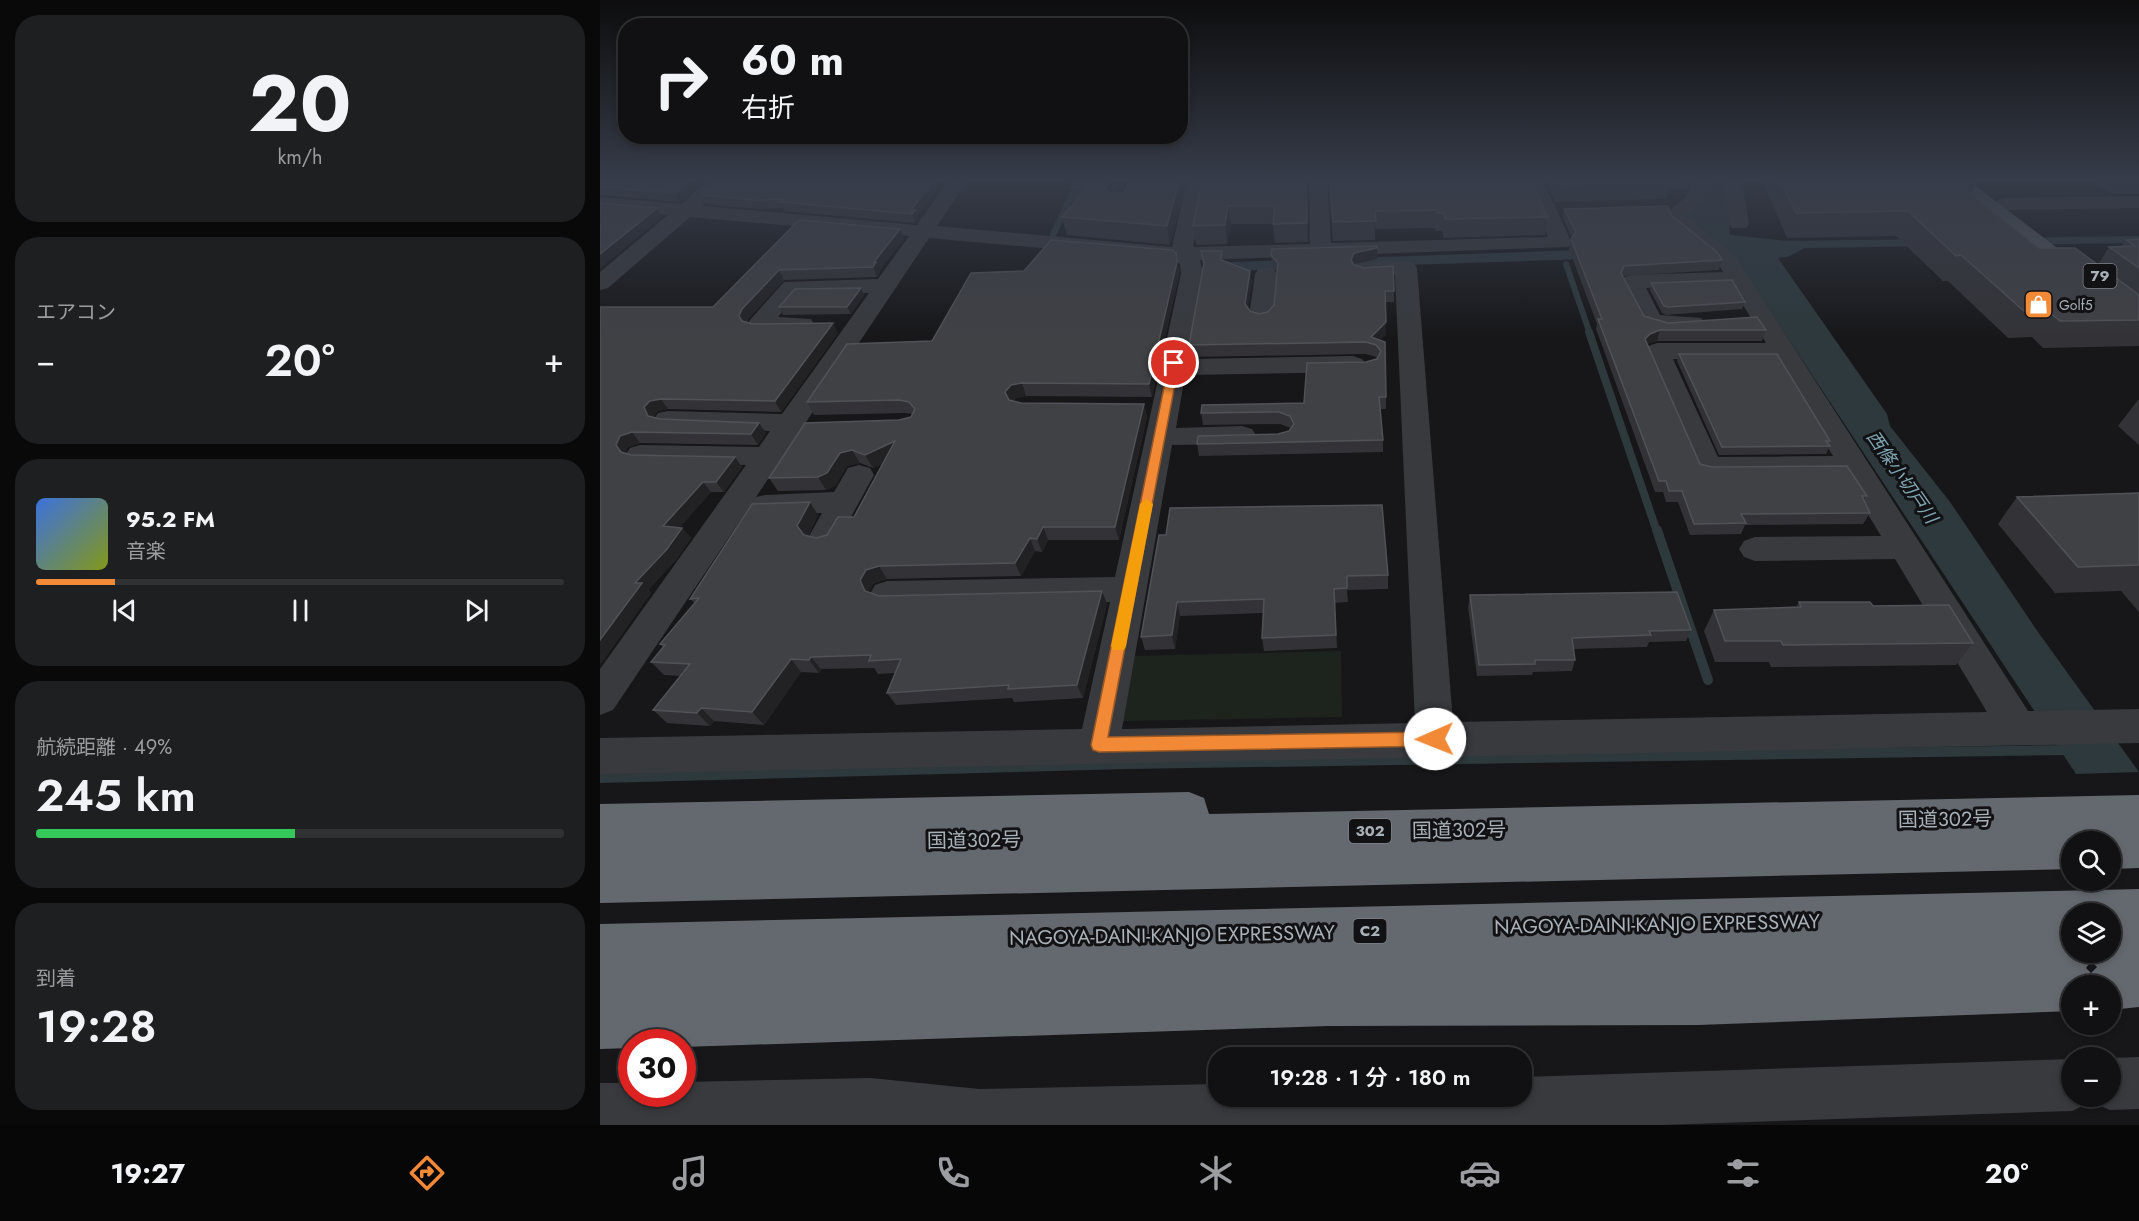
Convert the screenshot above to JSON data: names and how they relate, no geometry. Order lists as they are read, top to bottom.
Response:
{
  "streets": {
    "highway": [
      "国道302号",
      "302",
      "NAGOYA-DAINI-KANJO EXPRESSWAY",
      "C2"
    ],
    "main road": ["79"]
  },
  "water": ["西條小切戸川"],
  "places": {
    "shop": ["Golf5"]
  },
  "page": {
    "tile": [
      ["20", "km/h"],
      "エアコン",
      ["航続距離 · 49%", "245 km"],
      ["到着", "19:28"]
    ],
    "turn": ["60 m", "右折"],
    "heat": ["−", "20°", "+"],
    "song": ["95.2 FM", "音楽"],
    "map_buttons": ["+", "−"],
    "limit": "30",
    "trip": "19:28 · 1 分 · 180 m",
    "tabs": ["19:27", "20°"]
  }
}
